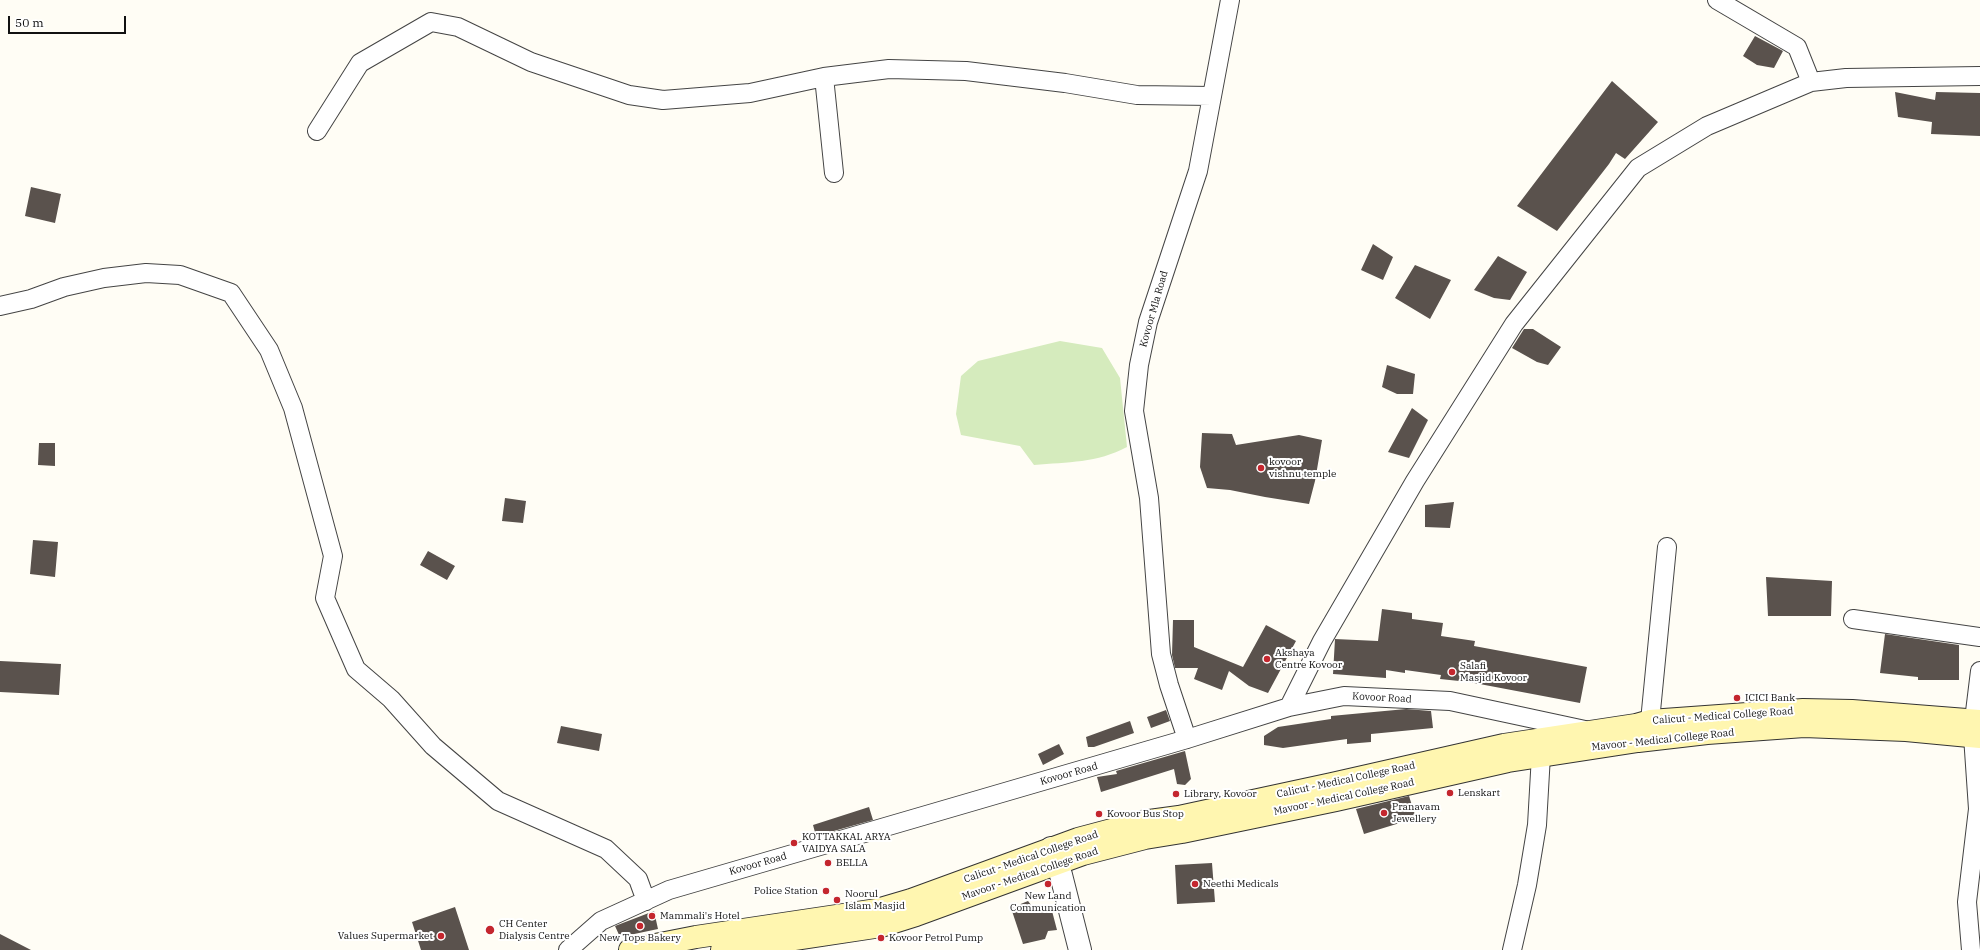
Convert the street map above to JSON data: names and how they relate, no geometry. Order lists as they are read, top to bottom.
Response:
{
  "streets": {
    "main road": ["Calicut - Medical College Road", "Mavoor - Medical College Road"],
    "street": ["Kovoor Mla Road", "Kovoor Road"]
  },
  "crossings": [
    ["Kovoor Mla Road", "Kovoor Road"],
    ["Kovoor Road", "Calicut - Medical College Road"],
    ["Calicut - Medical College Road", "Mavoor - Medical College Road"]
  ],
  "places": [
    "kovoor vishnu temple",
    "Akshaya Centre Kovoor",
    "Salafi Masjid Kovoor",
    "ICICI Bank",
    "Lenskart",
    "Library, Kovoor",
    "Pranavam Jewellery",
    "Kovoor Bus Stop",
    "KOTTAKKAL ARYA VAIDYA SALA",
    "BELLA",
    "New Land Communication",
    "Neethi Medicals",
    "Police Station",
    "Noorul Islam Masjid",
    "Mammali's Hotel",
    "New Tops Bakery",
    "CH Center Dialysis Centre",
    "Values Supermarket",
    "Kovoor Petrol Pump"
  ],
  "scale_bar": "50 m"
}
